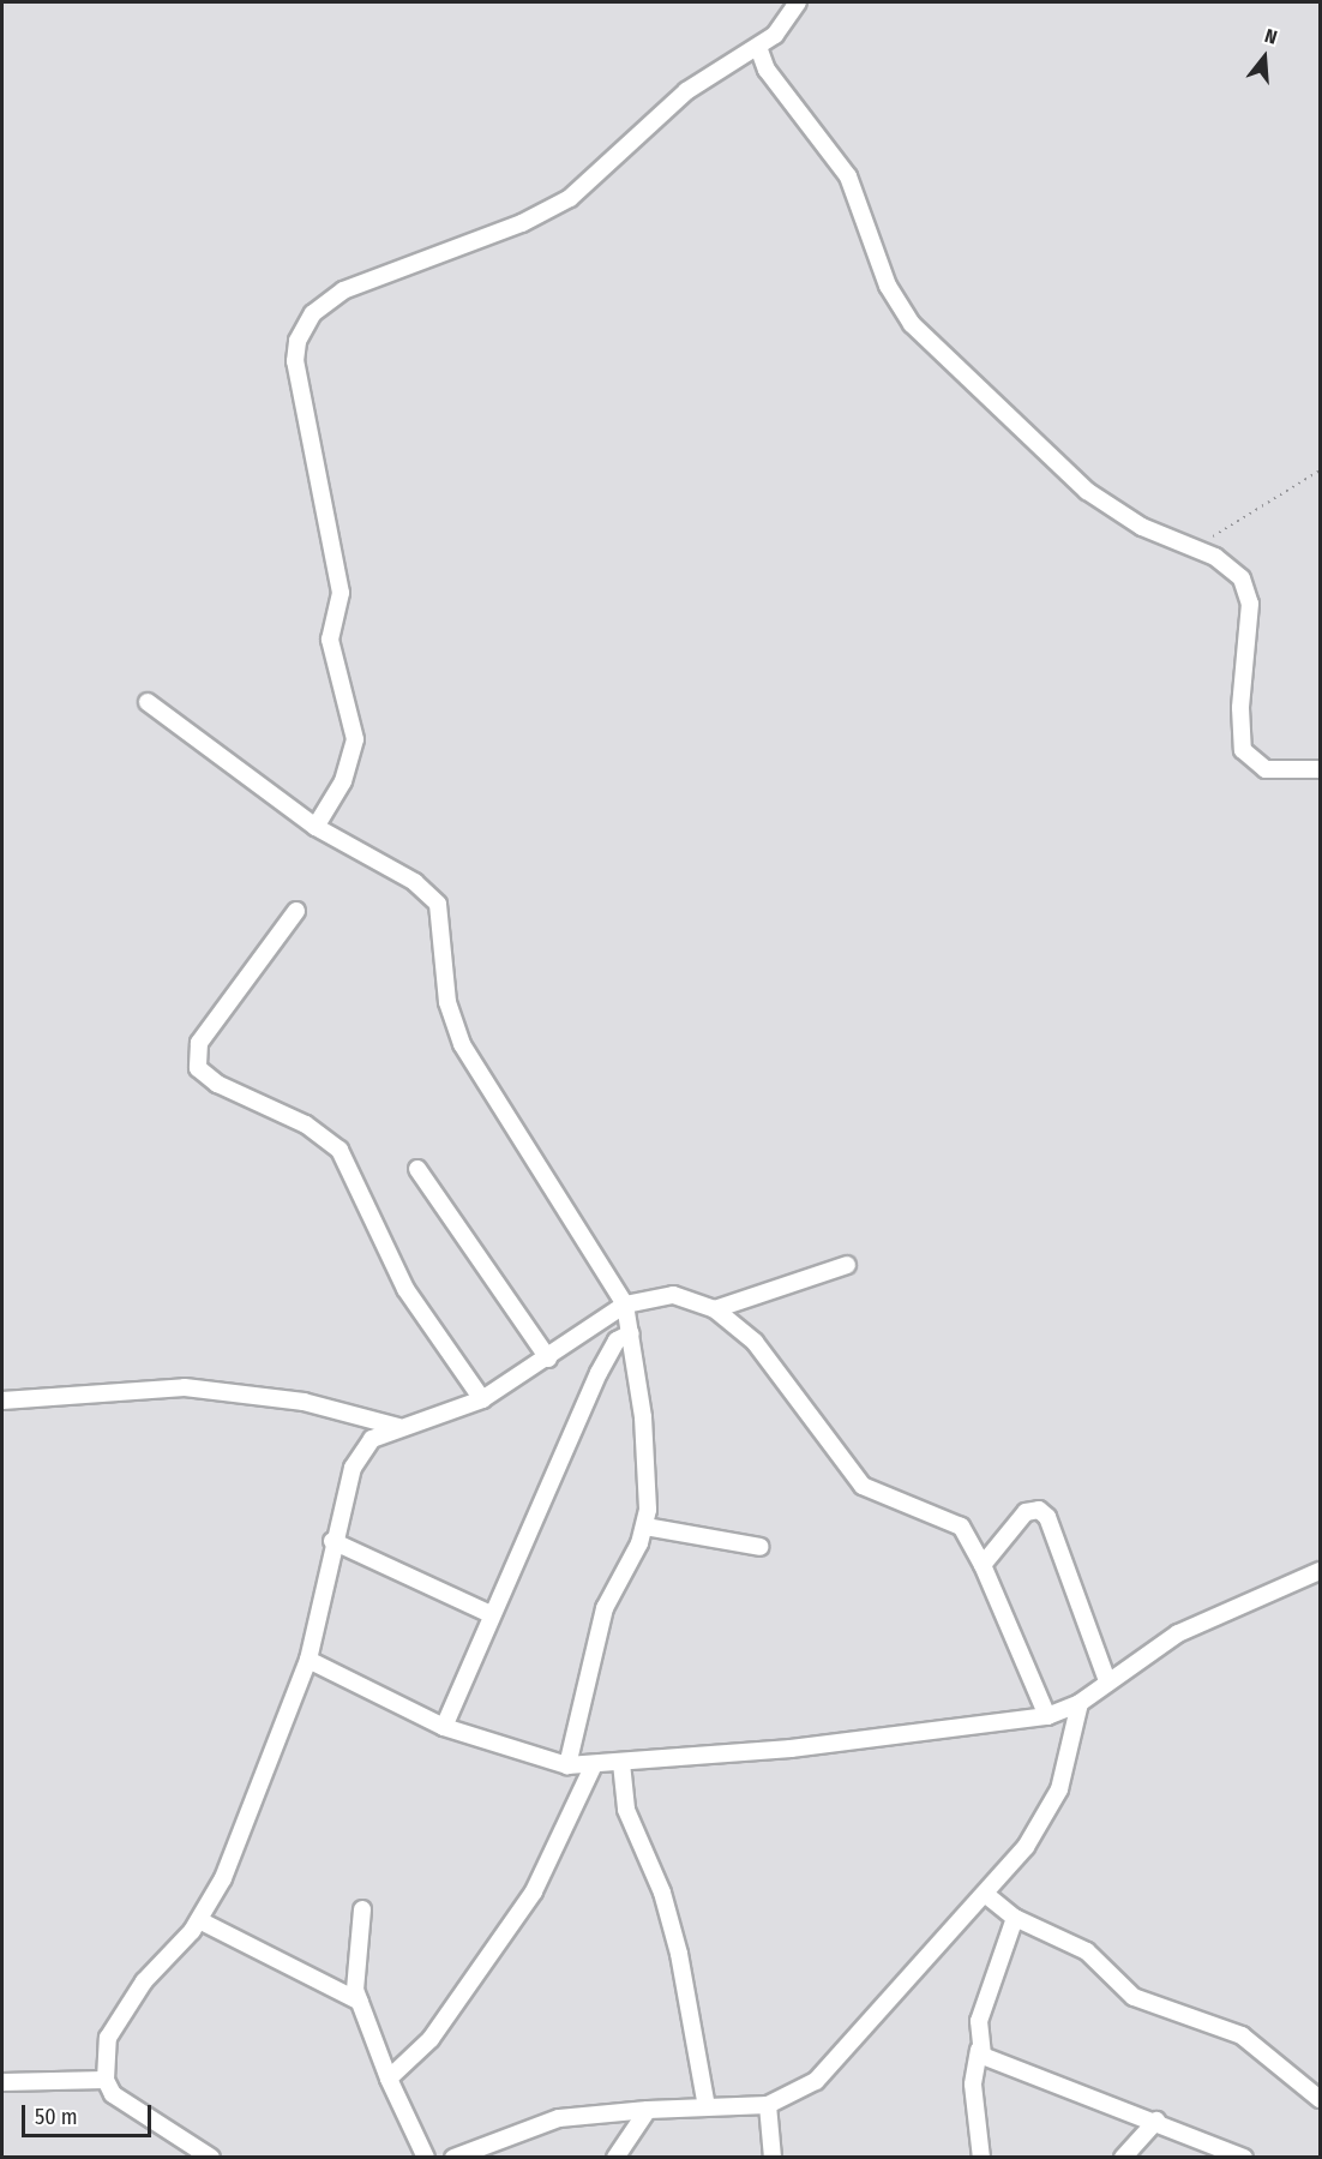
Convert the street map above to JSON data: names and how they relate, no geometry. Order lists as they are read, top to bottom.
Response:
{
  "scale_bar": "50 m",
  "north": "top"
}
